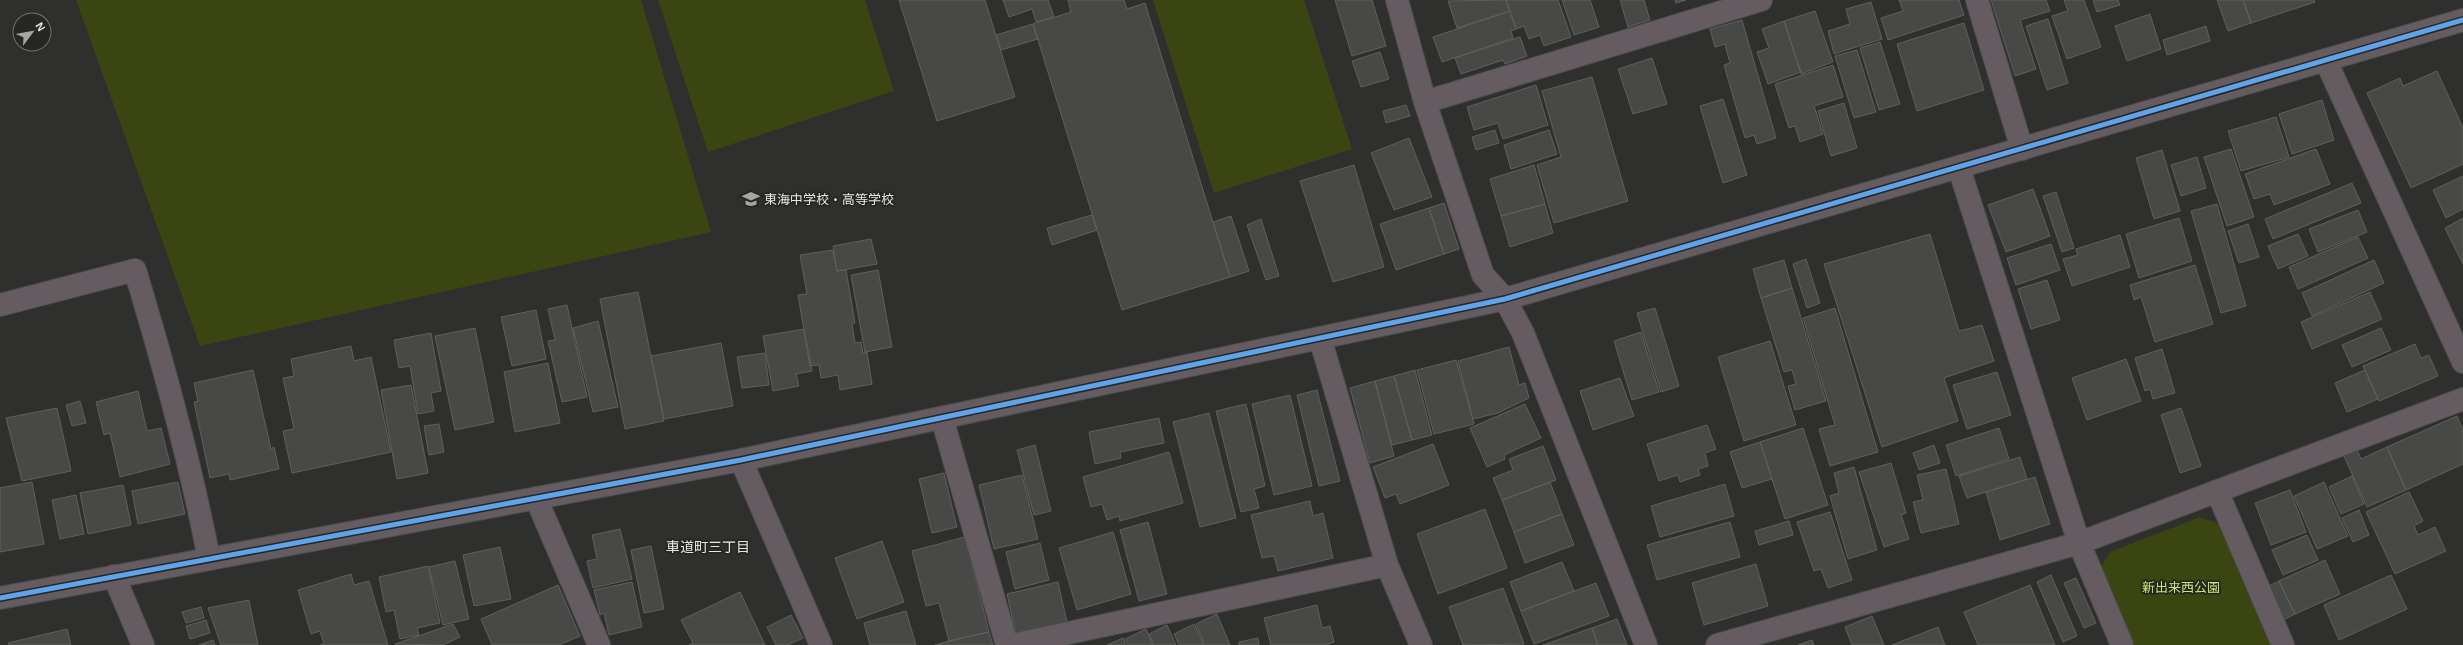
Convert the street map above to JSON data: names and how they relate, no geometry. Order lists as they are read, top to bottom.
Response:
{
  "districts": ["車道町三丁目"],
  "parks": ["新出来西公園"],
  "places": {
    "school or university": ["東海中学校・高等学校"]
  },
  "north": "top right"
}
